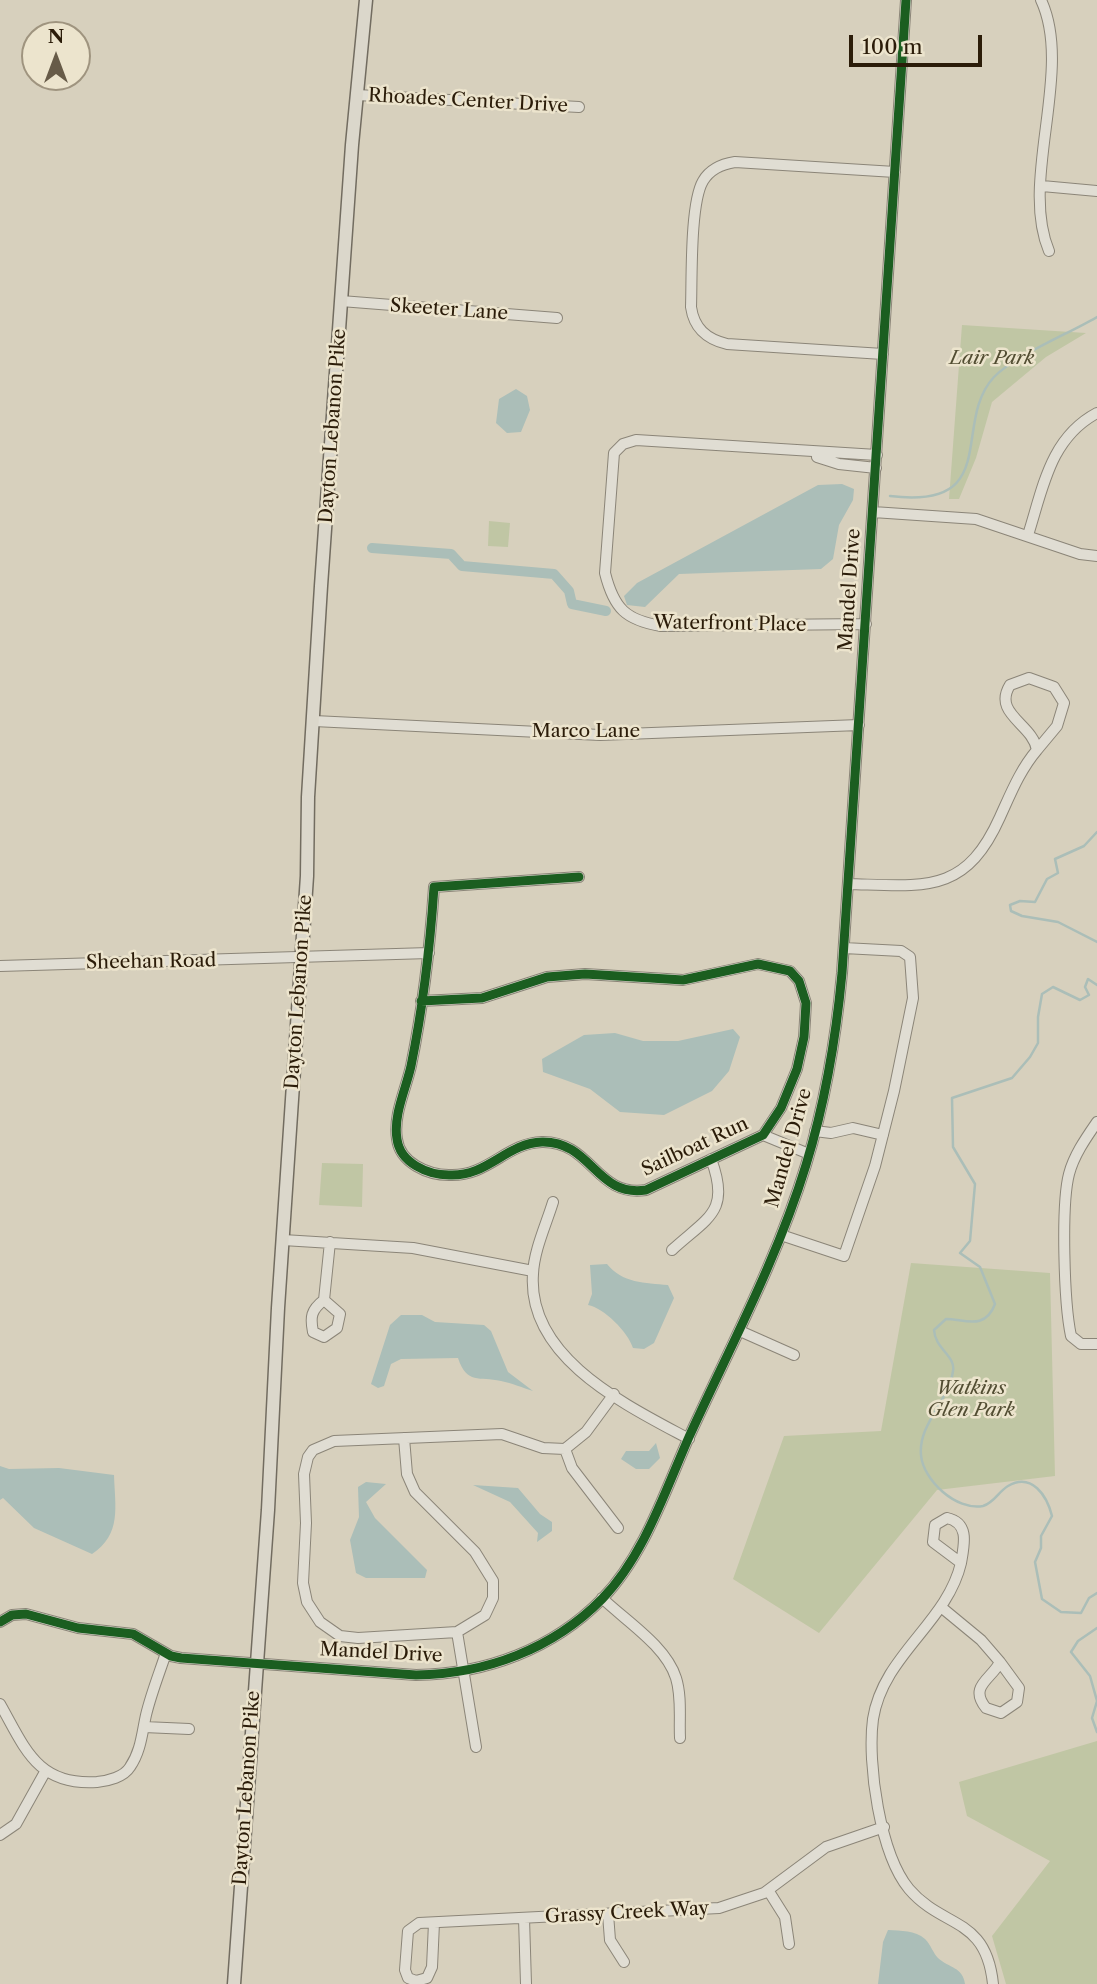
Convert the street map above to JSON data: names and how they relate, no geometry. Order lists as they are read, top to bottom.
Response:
{
  "streets": {
    "main road": ["Dayton Lebanon Pike"],
    "street": [
      "Rhoades Center Drive",
      "Skeeter Lane",
      "Mandel Drive",
      "Waterfront Place",
      "Marco Lane",
      "Sheehan Road",
      "Sailboat Run",
      "Grassy Creek Way"
    ]
  },
  "crossings": [
    ["Rhoades Center Drive", "Dayton Lebanon Pike"],
    ["Skeeter Lane", "Dayton Lebanon Pike"],
    ["Dayton Lebanon Pike", "Mandel Drive"],
    ["Dayton Lebanon Pike", "Marco Lane"],
    ["Dayton Lebanon Pike", "Sheehan Road"],
    ["Mandel Drive", "Waterfront Place"],
    ["Mandel Drive", "Marco Lane"],
    ["Sheehan Road", "Sailboat Run"]
  ],
  "parks": ["Lair Park", "Watkins Glen Park"],
  "scale_bar": "100 m",
  "north": "top"
}
